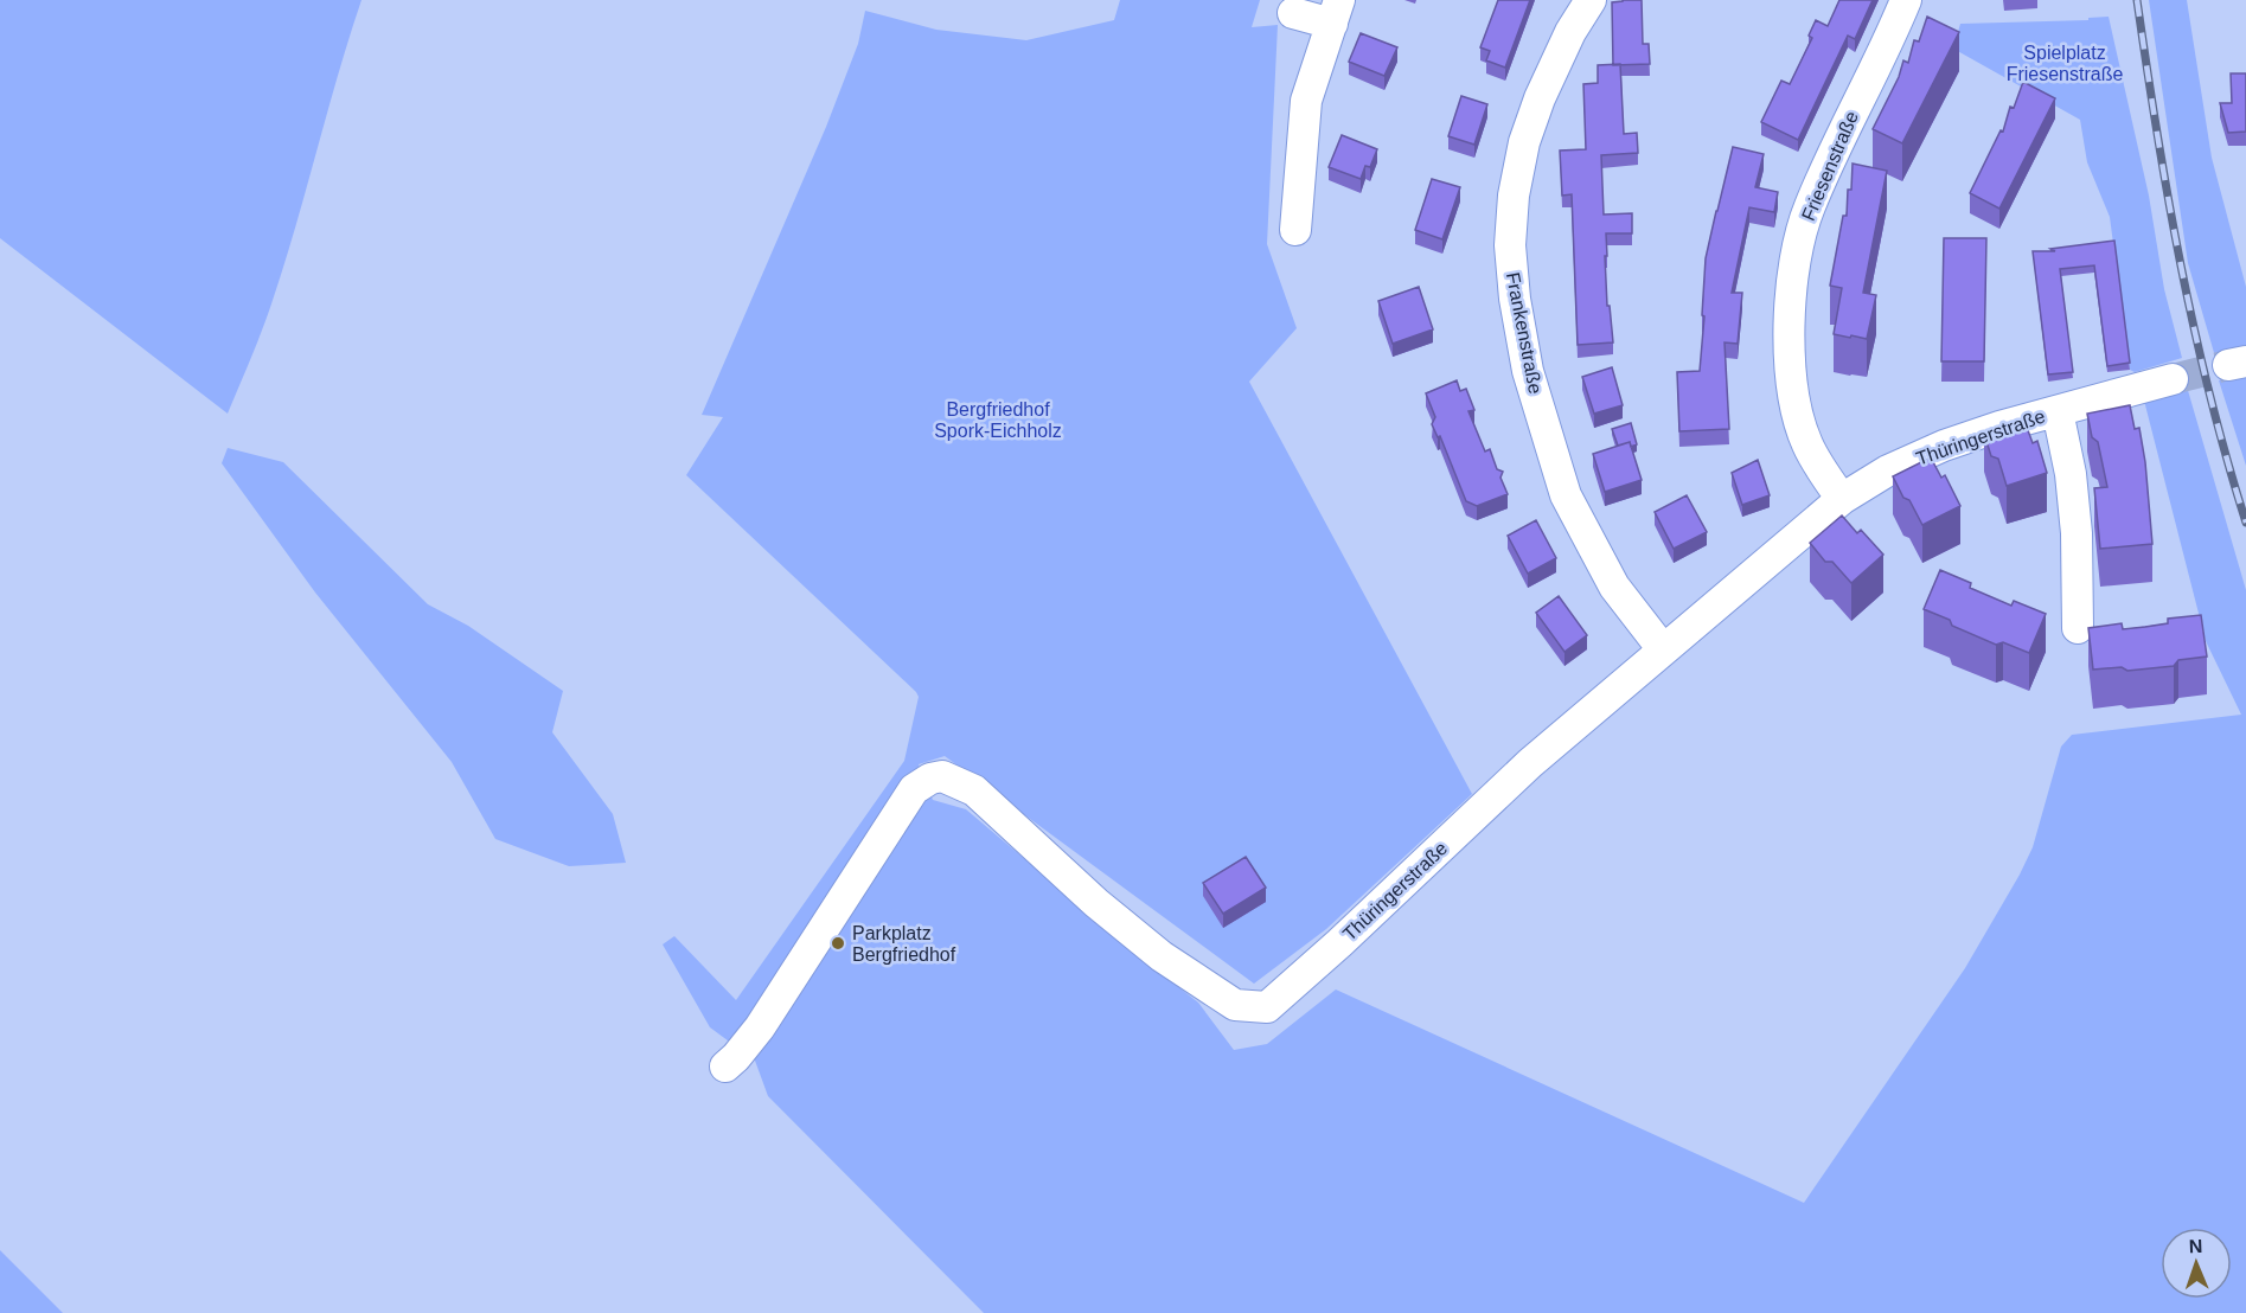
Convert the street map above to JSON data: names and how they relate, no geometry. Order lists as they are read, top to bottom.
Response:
{
  "streets": {
    "street": ["Friesenstraße", "Frankenstraße", "Thüringerstraße"]
  },
  "crossings": [
    ["Friesenstraße", "Thüringerstraße"],
    ["Frankenstraße", "Thüringerstraße"]
  ],
  "parks": ["Spielplatz Friesenstraße", "Bergfriedhof Spork-Eichholz"],
  "places": ["Parkplatz Bergfriedhof"],
  "north": "top"
}
